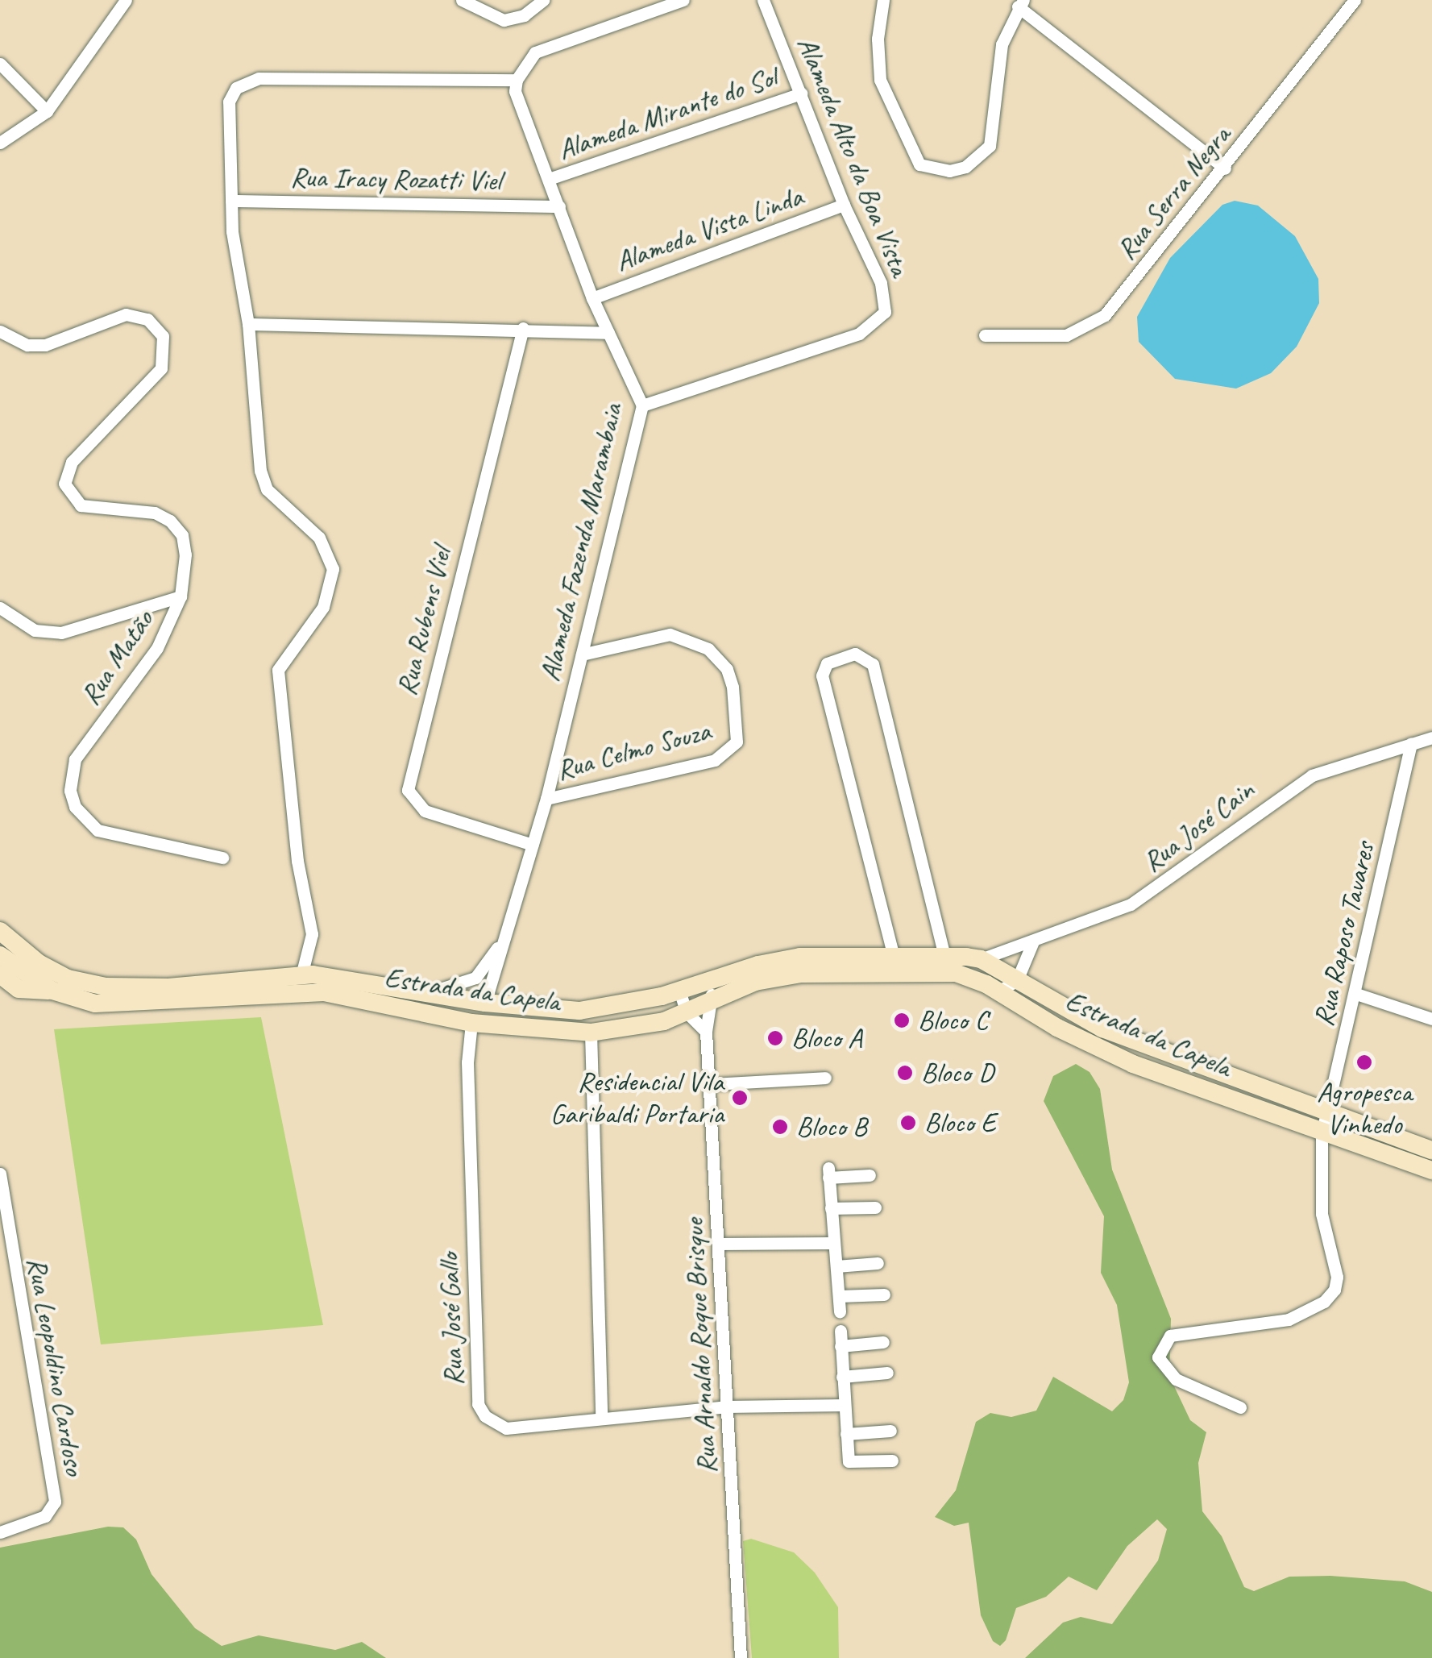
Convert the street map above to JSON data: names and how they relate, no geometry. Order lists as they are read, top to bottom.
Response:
{
  "streets": {
    "main road": ["Estrada da Capela"],
    "street": [
      "Alameda Mirante do Sol",
      "Alameda Alto da Boa Vista",
      "Rua Iracy Rozatti Viel",
      "Rua Serra Negra",
      "Alameda Vista Linda",
      "Alameda Fazenda Marambaia",
      "Rua Rubens Viel",
      "Rua Matão",
      "Rua Celmo Souza",
      "Rua José Cain",
      "Rua Raposo Tavares",
      "Rua José Gallo",
      "Rua Arnaldo Roque Brisque",
      "Rua Leopoldino Cardoso"
    ]
  },
  "crossings": [
    ["Alameda Mirante do Sol", "Alameda Alto da Boa Vista"],
    ["Alameda Mirante do Sol", "Alameda Fazenda Marambaia"],
    ["Alameda Alto da Boa Vista", "Alameda Vista Linda"],
    ["Alameda Alto da Boa Vista", "Alameda Fazenda Marambaia"],
    ["Rua Iracy Rozatti Viel", "Alameda Fazenda Marambaia"],
    ["Alameda Vista Linda", "Alameda Fazenda Marambaia"],
    ["Alameda Fazenda Marambaia", "Rua Rubens Viel"],
    ["Alameda Fazenda Marambaia", "Rua Celmo Souza"],
    ["Alameda Fazenda Marambaia", "Estrada da Capela"],
    ["Rua José Cain", "Rua Raposo Tavares"],
    ["Rua José Cain", "Estrada da Capela"],
    ["Rua Raposo Tavares", "Estrada da Capela"],
    ["Estrada da Capela", "Rua José Gallo"],
    ["Estrada da Capela", "Rua Arnaldo Roque Brisque"],
    ["Rua José Gallo", "Rua Arnaldo Roque Brisque"]
  ],
  "places": [
    "Bloco C",
    "Bloco A",
    "Agropesca Vinhedo",
    "Bloco D",
    "Residencial Vila Garibaldi Portaria",
    "Bloco E",
    "Bloco B"
  ]
}
